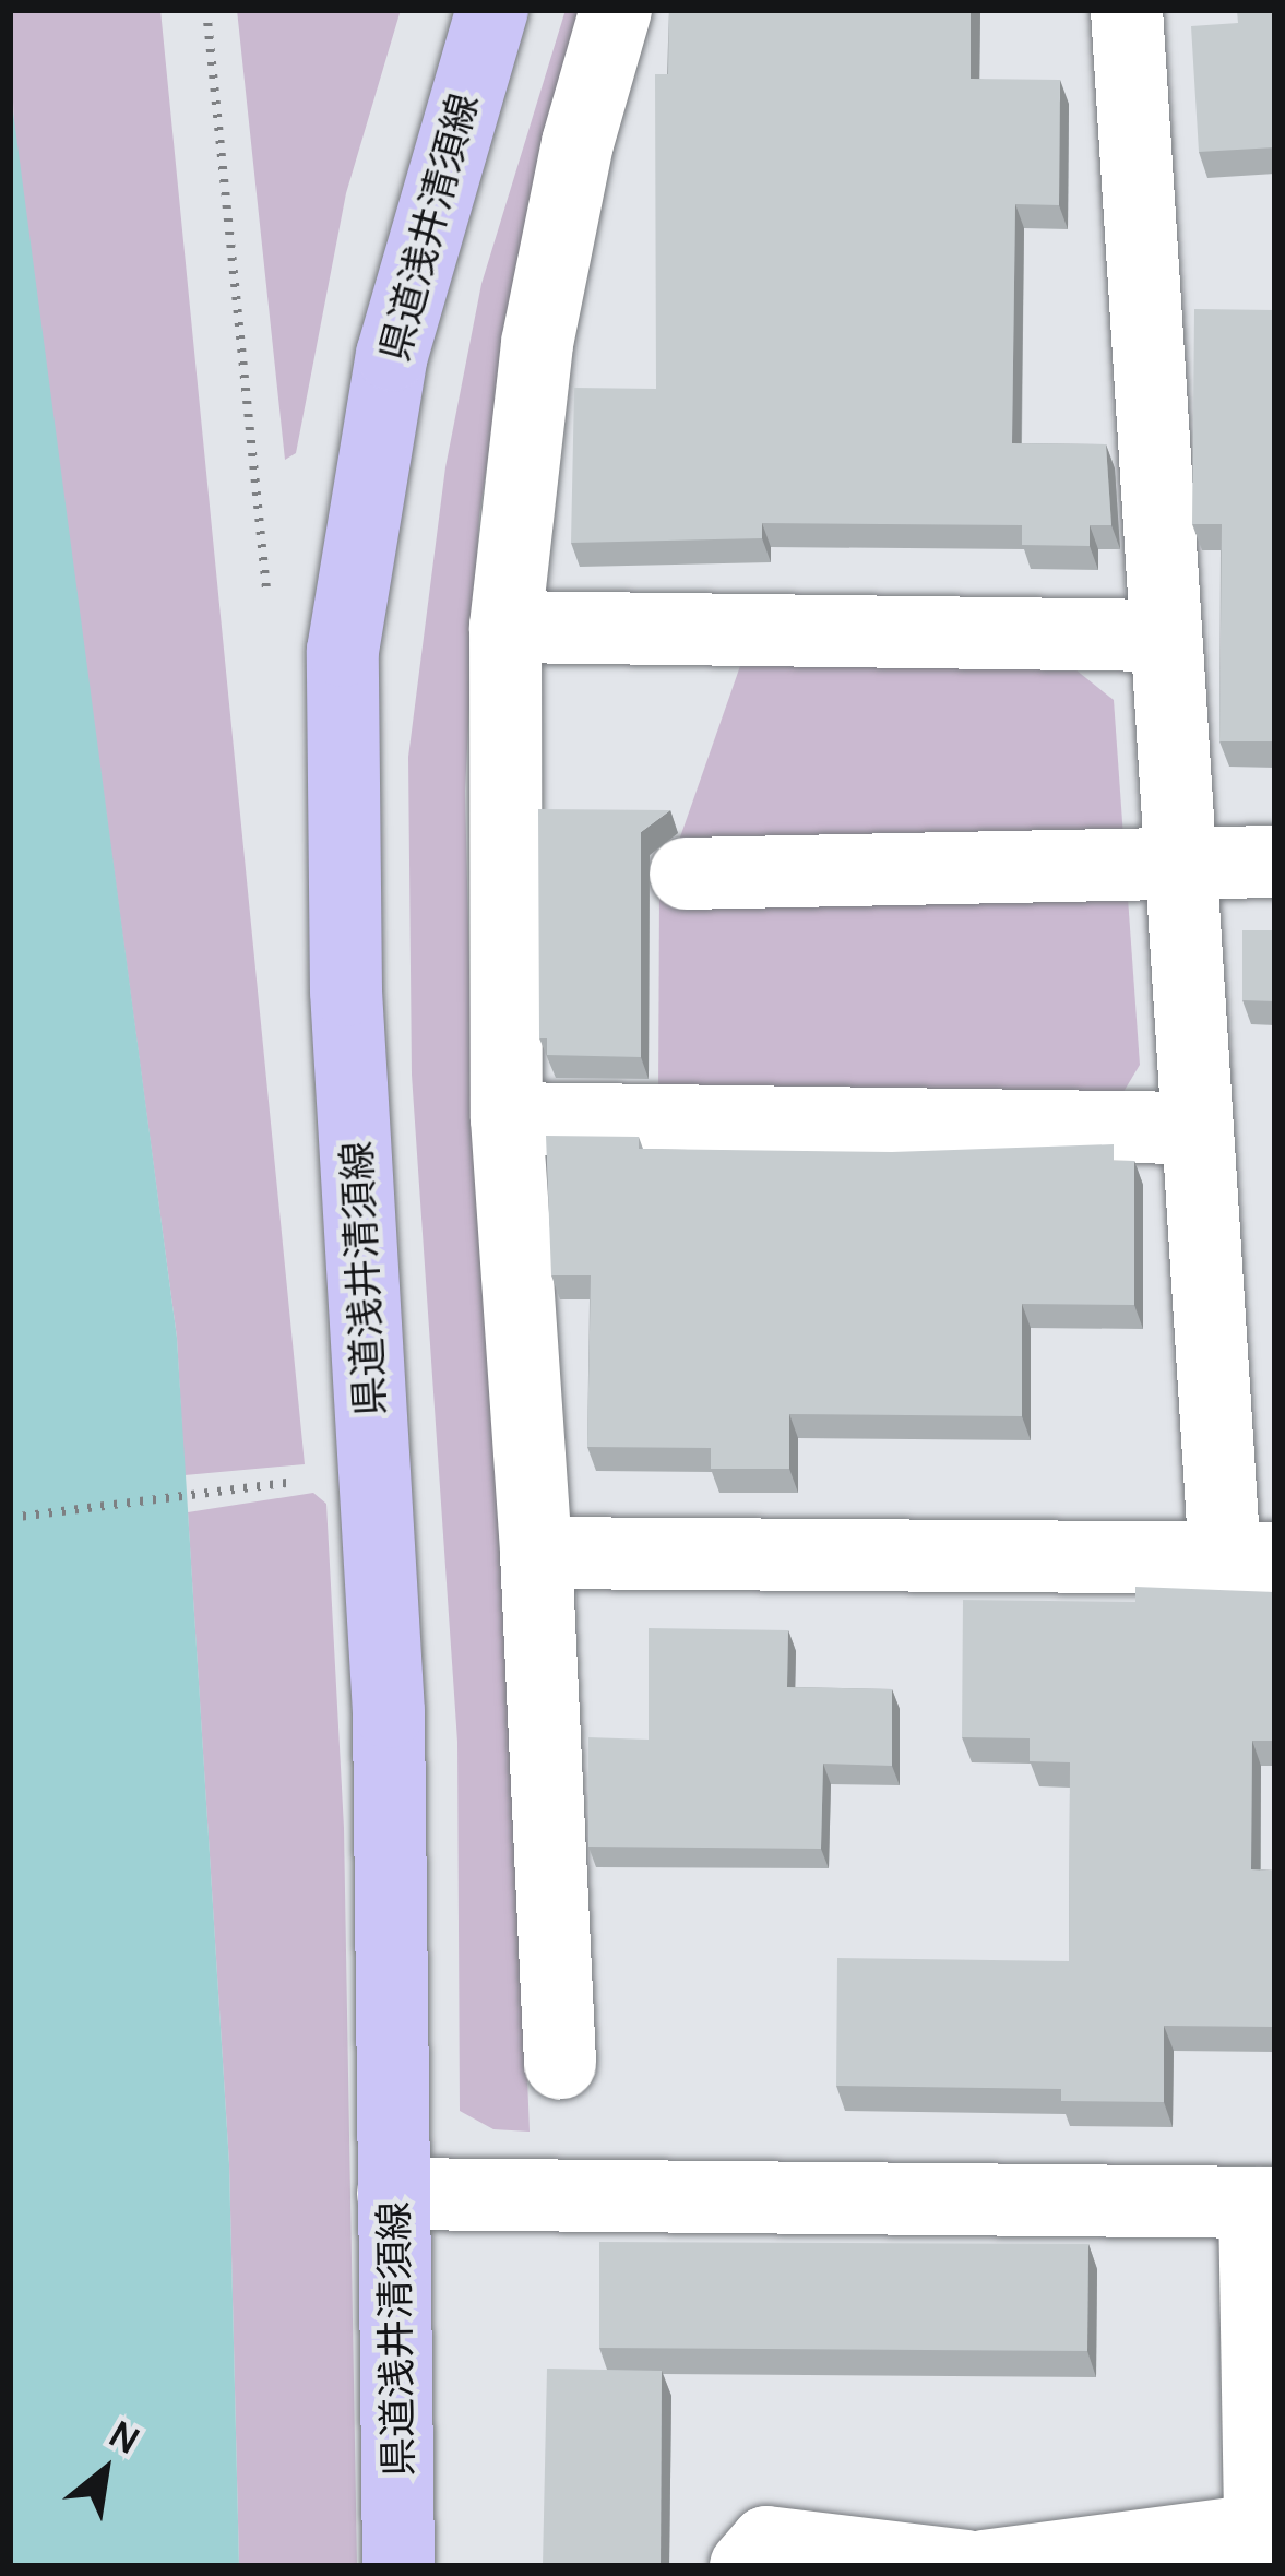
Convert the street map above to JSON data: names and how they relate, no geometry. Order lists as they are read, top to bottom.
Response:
{
  "streets": {
    "main road": ["県道浅井清須線"]
  },
  "north": "top right"
}
